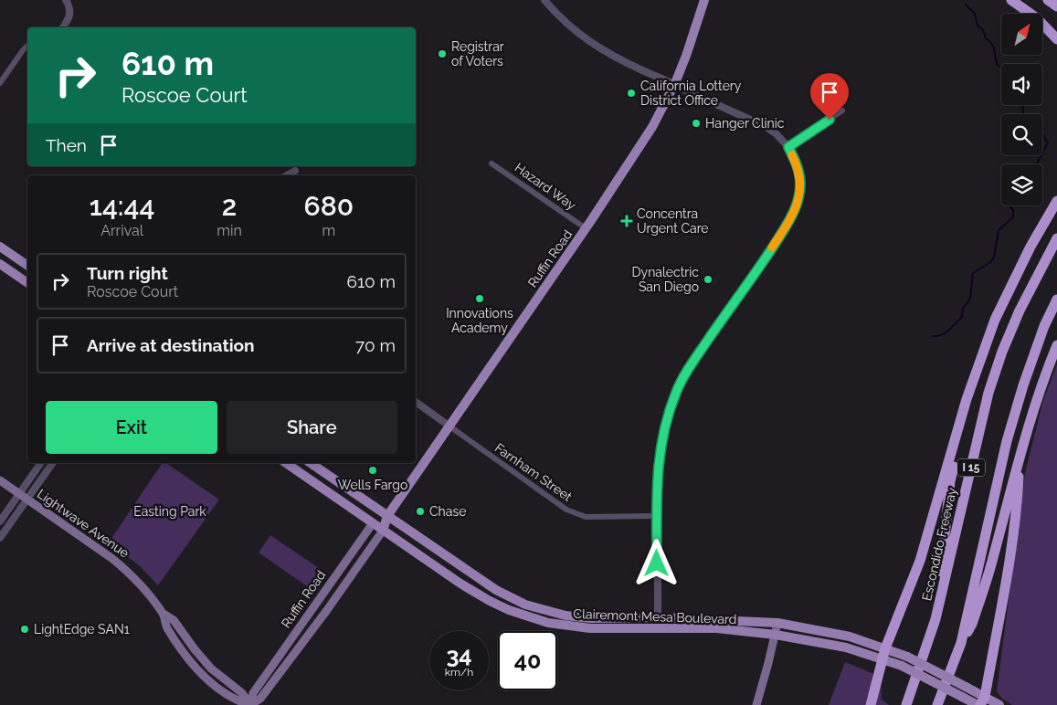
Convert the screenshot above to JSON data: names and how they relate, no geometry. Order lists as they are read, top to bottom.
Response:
{
  "streets": {
    "highway": ["I 15", "Escondido Freeway"],
    "main road": ["Ruffin Road", "Lightwave Avenue", "Clairemont Mesa Boulevard"],
    "street": ["Hazard Way", "Farnham Street"]
  },
  "crossings": [
    ["Hazard Way", "Ruffin Road"],
    ["Ruffin Road", "Farnham Street"],
    ["Ruffin Road", "Lightwave Avenue"],
    ["Ruffin Road", "Clairemont Mesa Boulevard"]
  ],
  "parks": ["Easting Park"],
  "places": {
    "other": [
      "Registrar of Voters",
      "California Lottery District Office",
      "Hanger Clinic",
      "Dynalectric San Diego",
      "Innovations Academy",
      "Wells Fargo",
      "Chase",
      "LightEdge SAN1"
    ],
    "health": ["Concentra Urgent Care"]
  },
  "north": "top right",
  "page": {
    "turn": ["610 m", "Roscoe Court"],
    "then": "Then",
    "eta": [
      "14:44",
      "Arrival",
      "2",
      "min",
      "680",
      "m"
    ],
    "list": [
      {
        "name": "Turn right",
        "note": "Roscoe Court",
        "value": "610 m"
      },
      {
        "name": "Arrive at destination",
        "value": "70 m"
      }
    ],
    "buttons": ["Exit", "Share"],
    "speed": "34 km/h",
    "limit": "40"
  }
}
